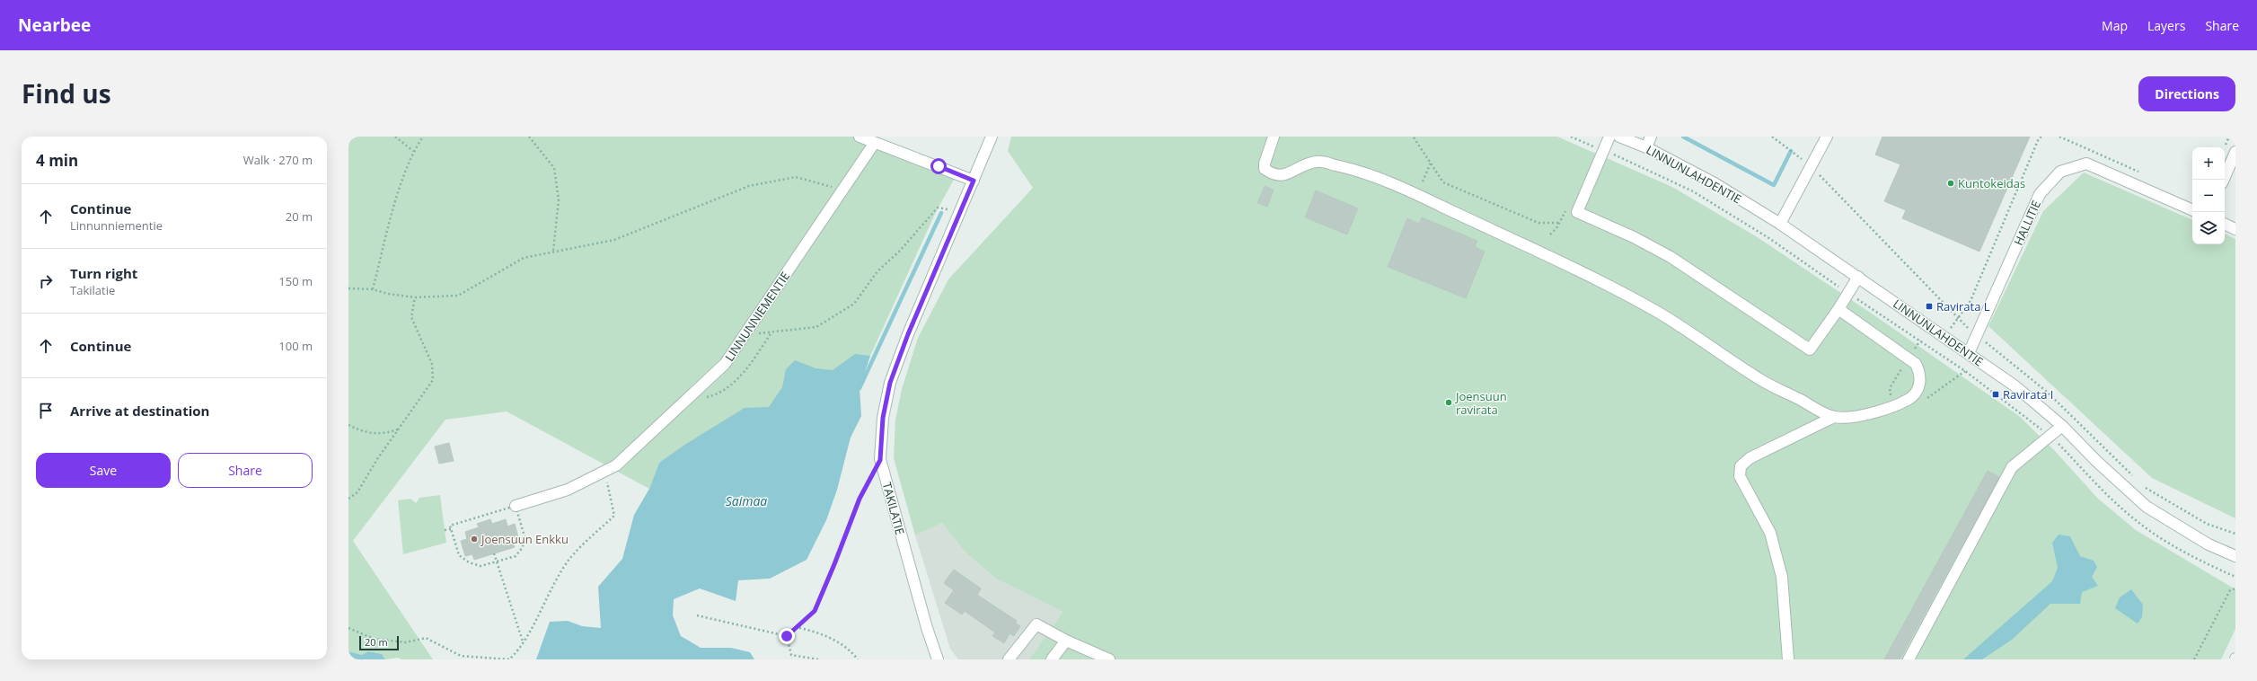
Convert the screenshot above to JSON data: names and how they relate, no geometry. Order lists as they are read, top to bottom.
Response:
{
  "streets": {
    "street": [
      "LINNUNLAHDENTIE",
      "HALLITIE",
      "LINNUNNIEMENTIE",
      "TAKILATIE"
    ]
  },
  "crossings": [
    ["LINNUNLAHDENTIE", "HALLITIE"]
  ],
  "water": ["Saimaa"],
  "places": {
    "other": ["Kuntokeidas", "Joensuun ravirata", "Joensuun Enkku"],
    "transit": ["Ravirata L", "Ravirata I"]
  },
  "scale_bar": "20 m",
  "page": {
    "header": "Nearbee",
    "nav": ["Map", "Layers", "Share"],
    "title": "Find us",
    "buttons": [
      "Directions",
      ["Save", "Share"]
    ],
    "heading": ["4 min", "Walk · 270 m"],
    "map_buttons": ["+", "−"],
    "list": [
      ["Continue", "Linnunniementie", "20 m"],
      ["Turn right", "Takilatie", "150 m"],
      ["Continue", "100 m"],
      "Arrive at destination"
    ],
    "scale": "20 m"
  }
}
